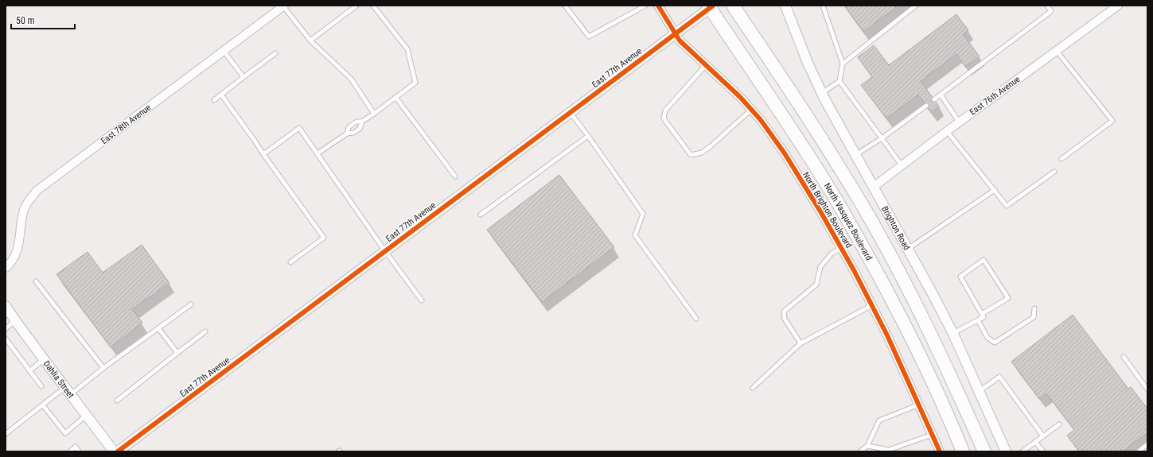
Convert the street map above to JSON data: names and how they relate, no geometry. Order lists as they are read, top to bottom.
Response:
{
  "streets": {
    "highway": ["North Vasquez Boulevard"],
    "street": [
      "East 77th Avenue",
      "East 76th Avenue",
      "East 78th Avenue",
      "North Brighton Boulevard",
      "Brighton Road",
      "Dahlia Street"
    ]
  },
  "crossings": [
    ["East 77th Avenue", "North Brighton Boulevard"],
    ["East 77th Avenue", "North Vasquez Boulevard"],
    ["East 76th Avenue", "Brighton Road"]
  ],
  "scale_bar": "50 m"
}
